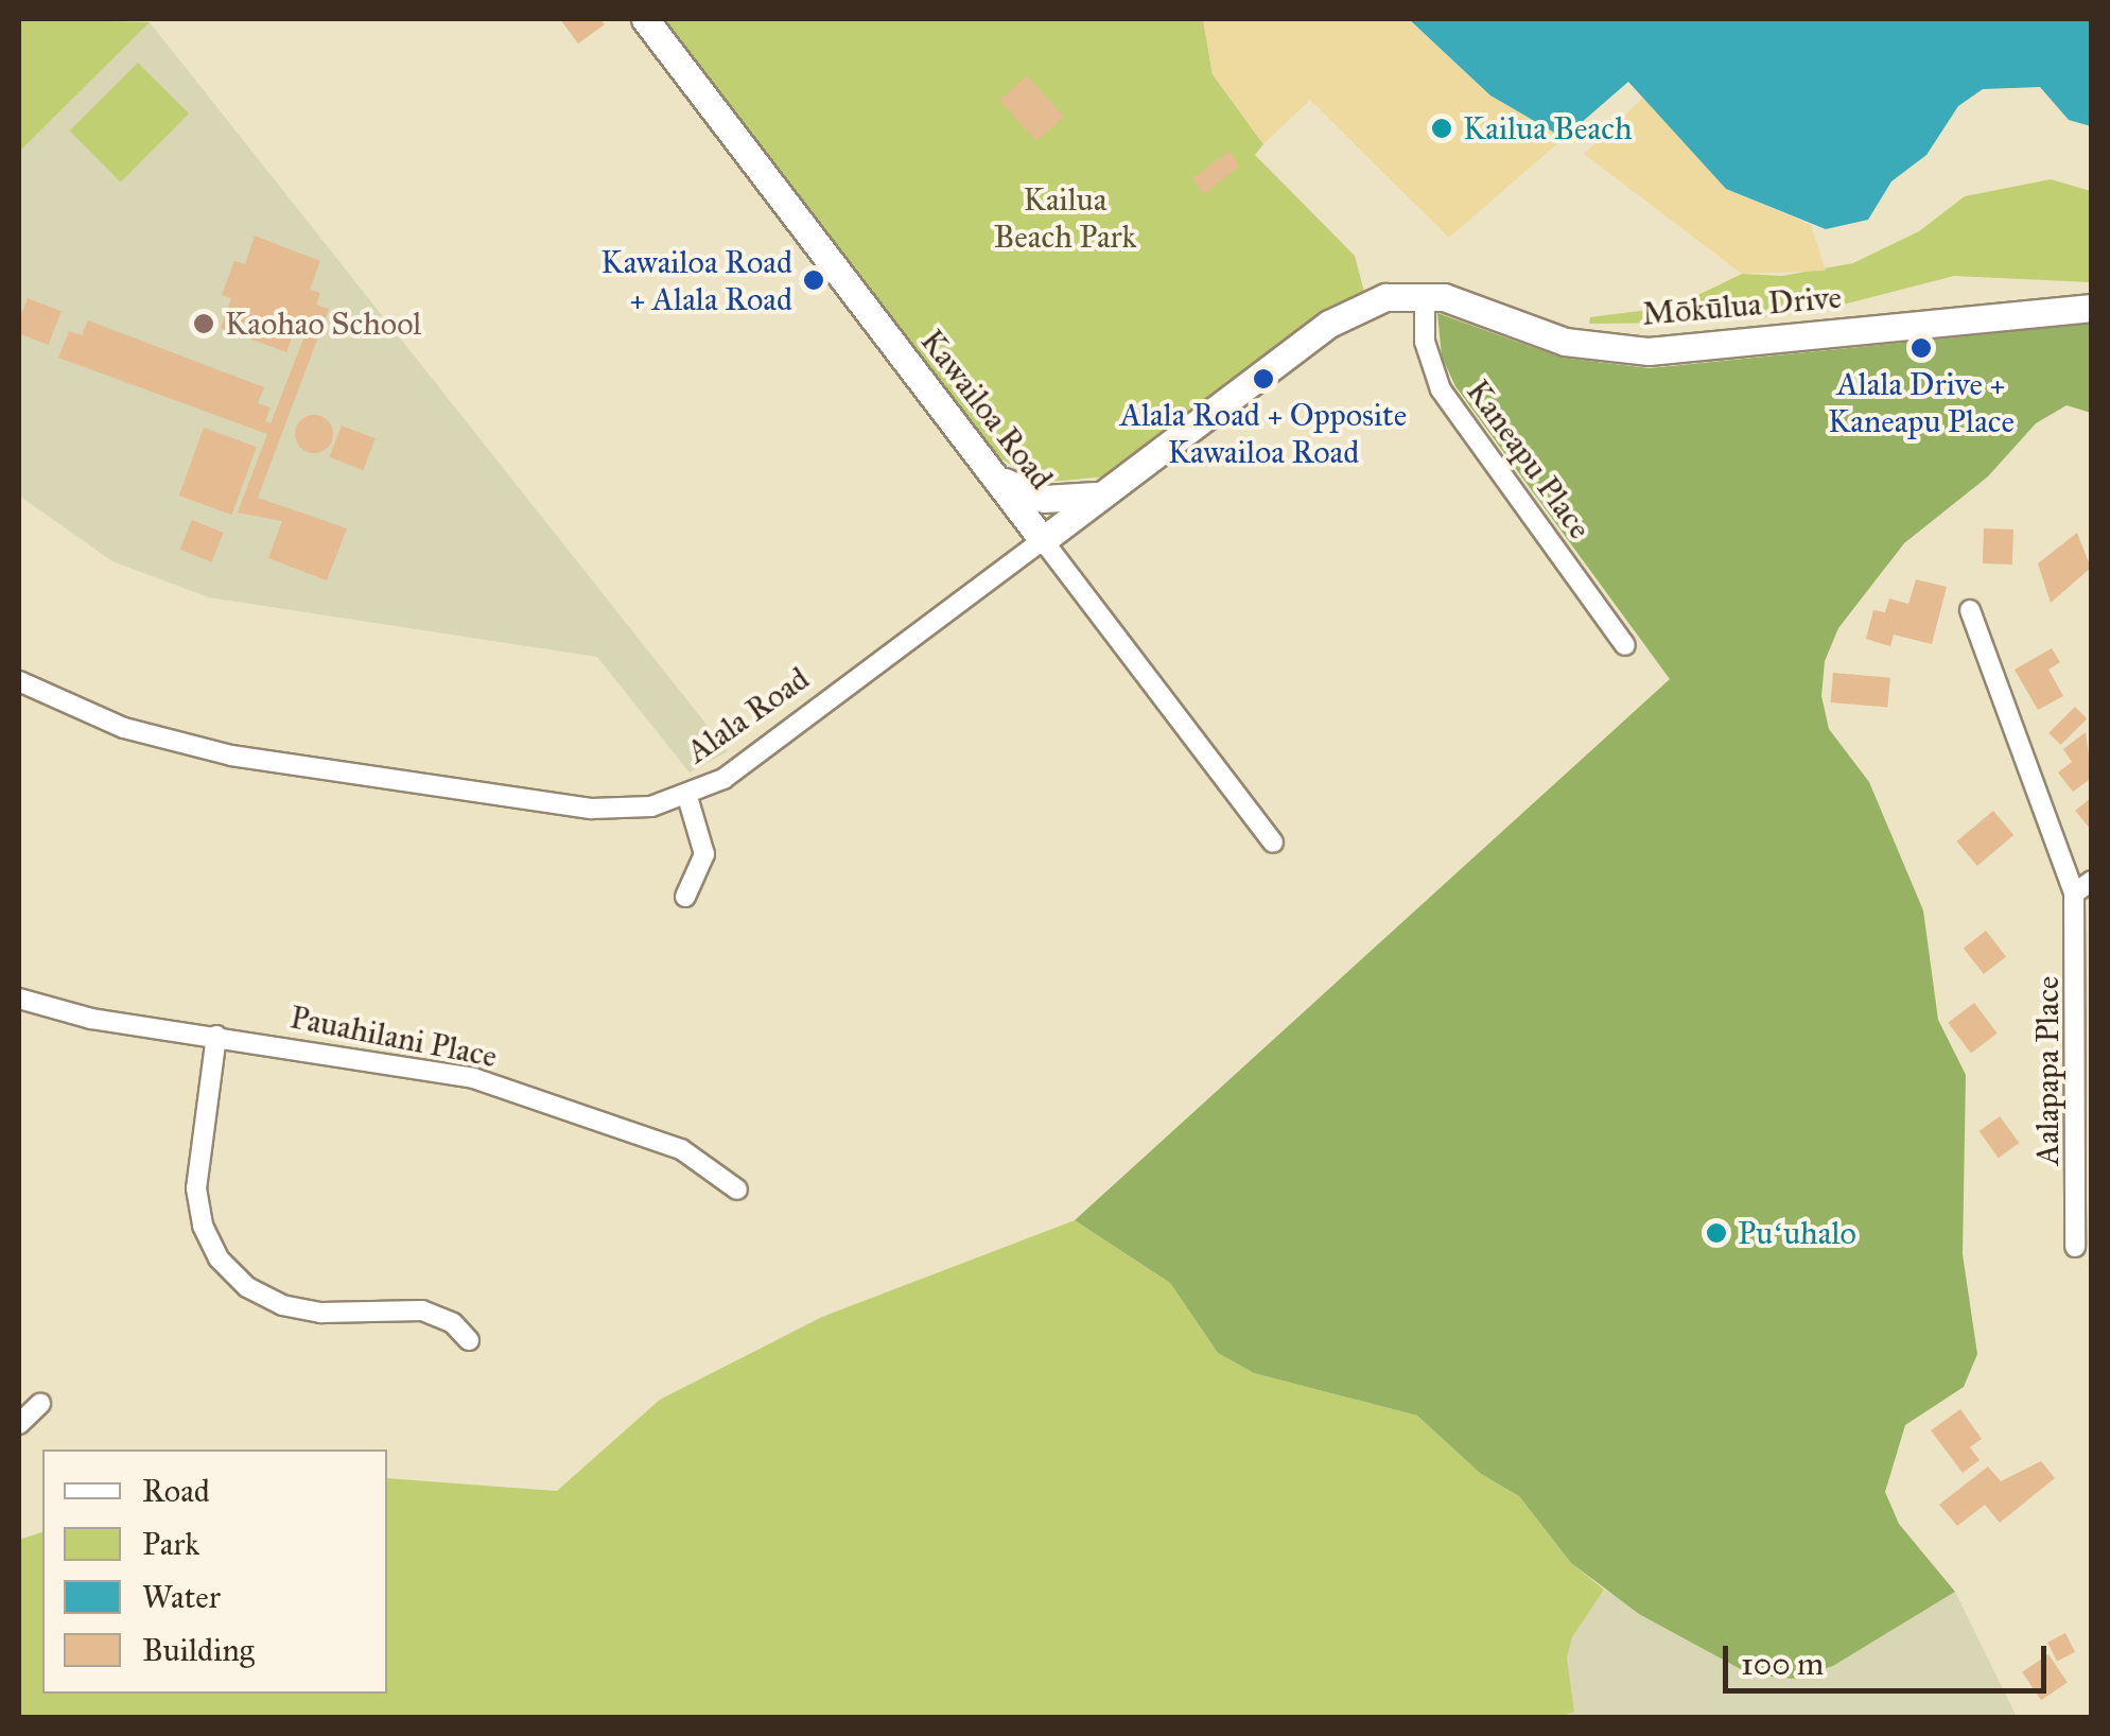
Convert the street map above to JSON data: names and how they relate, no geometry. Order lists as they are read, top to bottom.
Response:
{
  "streets": {
    "street": [
      "Mōkūlua Drive",
      "Kawailoa Road",
      "Kaneapu Place",
      "Alala Road",
      "Pauahilani Place",
      "Aalapapa Place"
    ]
  },
  "crossings": [
    ["Mōkūlua Drive", "Kaneapu Place"],
    ["Mōkūlua Drive", "Alala Road"],
    ["Kawailoa Road", "Alala Road"],
    ["Kaneapu Place", "Alala Road"]
  ],
  "parks": ["Kailua Beach Park"],
  "places": [
    "Kailua Beach",
    "Kawailoa Road + Alala Road",
    "Kaohao School",
    "Alala Drive + Kaneapu Place",
    "Alala Road + Opposite Kawailoa Road",
    "Puʻuhalo"
  ],
  "legend": [
    "Road",
    "Park",
    "Water",
    "Building"
  ],
  "scale_bar": "100 m"
}
